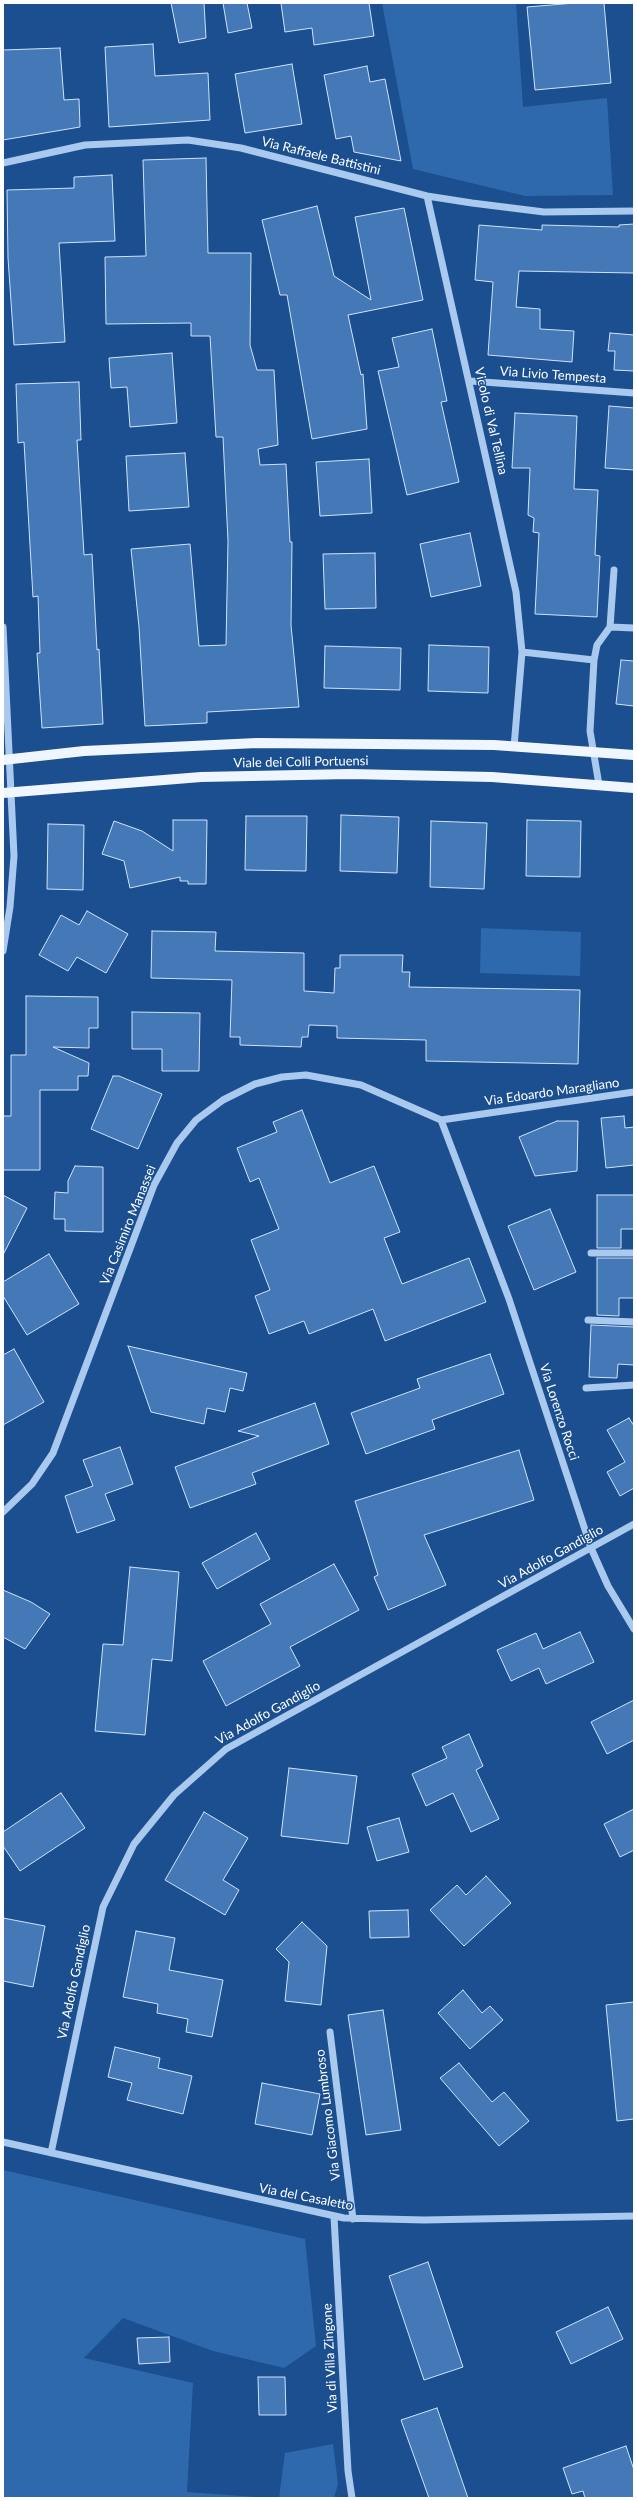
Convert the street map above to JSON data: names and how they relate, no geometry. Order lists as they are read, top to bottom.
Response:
{
  "streets": {
    "main road": ["Viale dei Colli Portuensi"],
    "street": [
      "Via Raffaele Battistini",
      "Via Livio Tempesta",
      "Vicolo di Val Tellina",
      "Via Edoardo Maragliano",
      "Via Casimiro Manassei",
      "Via Lorenzo Rocci",
      "Via Adolfo Gandiglio",
      "Via Giacomo Lumbroso",
      "Via del Casaletto",
      "Via di Villa Zingone"
    ]
  },
  "crossings": [
    ["Via Raffaele Battistini", "Vicolo di Val Tellina"],
    ["Via Livio Tempesta", "Vicolo di Val Tellina"],
    ["Vicolo di Val Tellina", "Viale dei Colli Portuensi"],
    ["Via Edoardo Maragliano", "Via Casimiro Manassei"],
    ["Via Edoardo Maragliano", "Via Lorenzo Rocci"],
    ["Via Casimiro Manassei", "Via Lorenzo Rocci"],
    ["Via Lorenzo Rocci", "Via Adolfo Gandiglio"],
    ["Via Adolfo Gandiglio", "Via del Casaletto"],
    ["Via Giacomo Lumbroso", "Via del Casaletto"],
    ["Via del Casaletto", "Via di Villa Zingone"]
  ]
}
